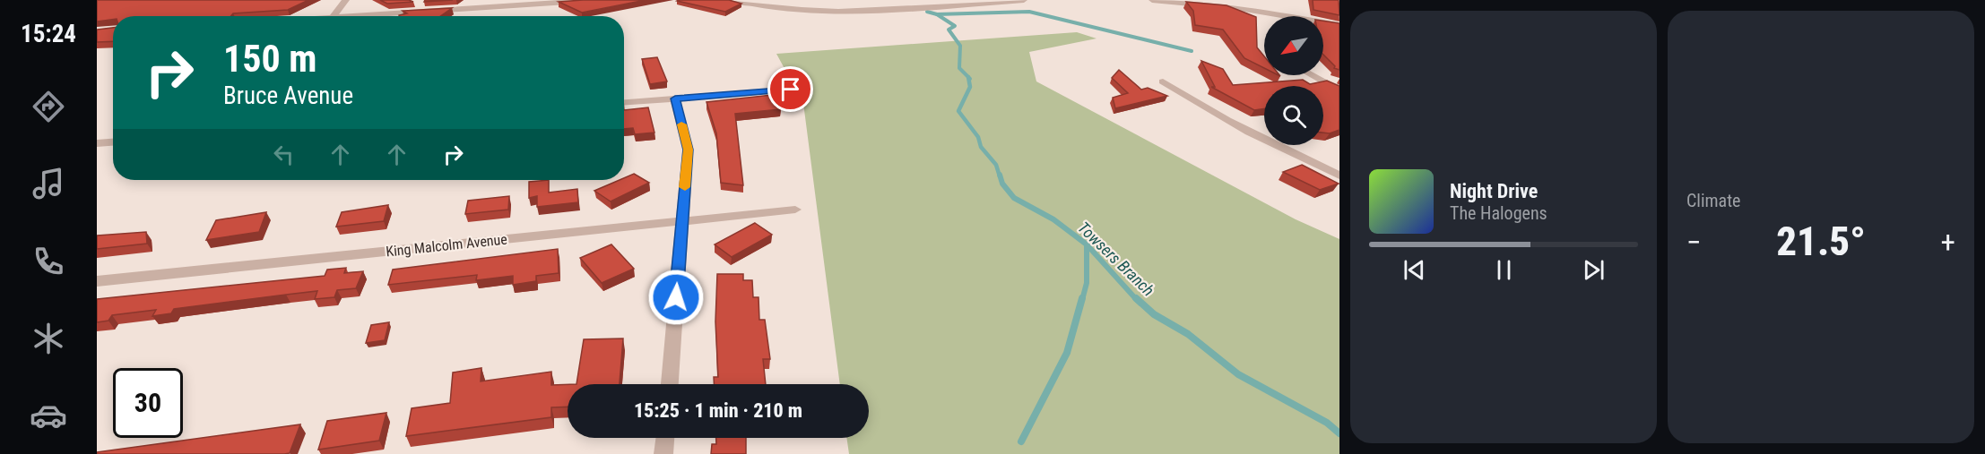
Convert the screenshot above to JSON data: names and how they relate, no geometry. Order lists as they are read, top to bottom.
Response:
{
  "streets": {
    "street": ["King Malcolm Avenue"]
  },
  "water": ["Towsers Branch"],
  "north": "bottom left",
  "page": {
    "tabs": "15:24",
    "tile": "Climate",
    "turn": ["150 m", "Bruce Avenue"],
    "song": ["Night Drive", "The Halogens"],
    "heat": ["−", "21.5°", "+"],
    "limit": "30",
    "trip": "15:25 · 1 min · 210 m"
  }
}
